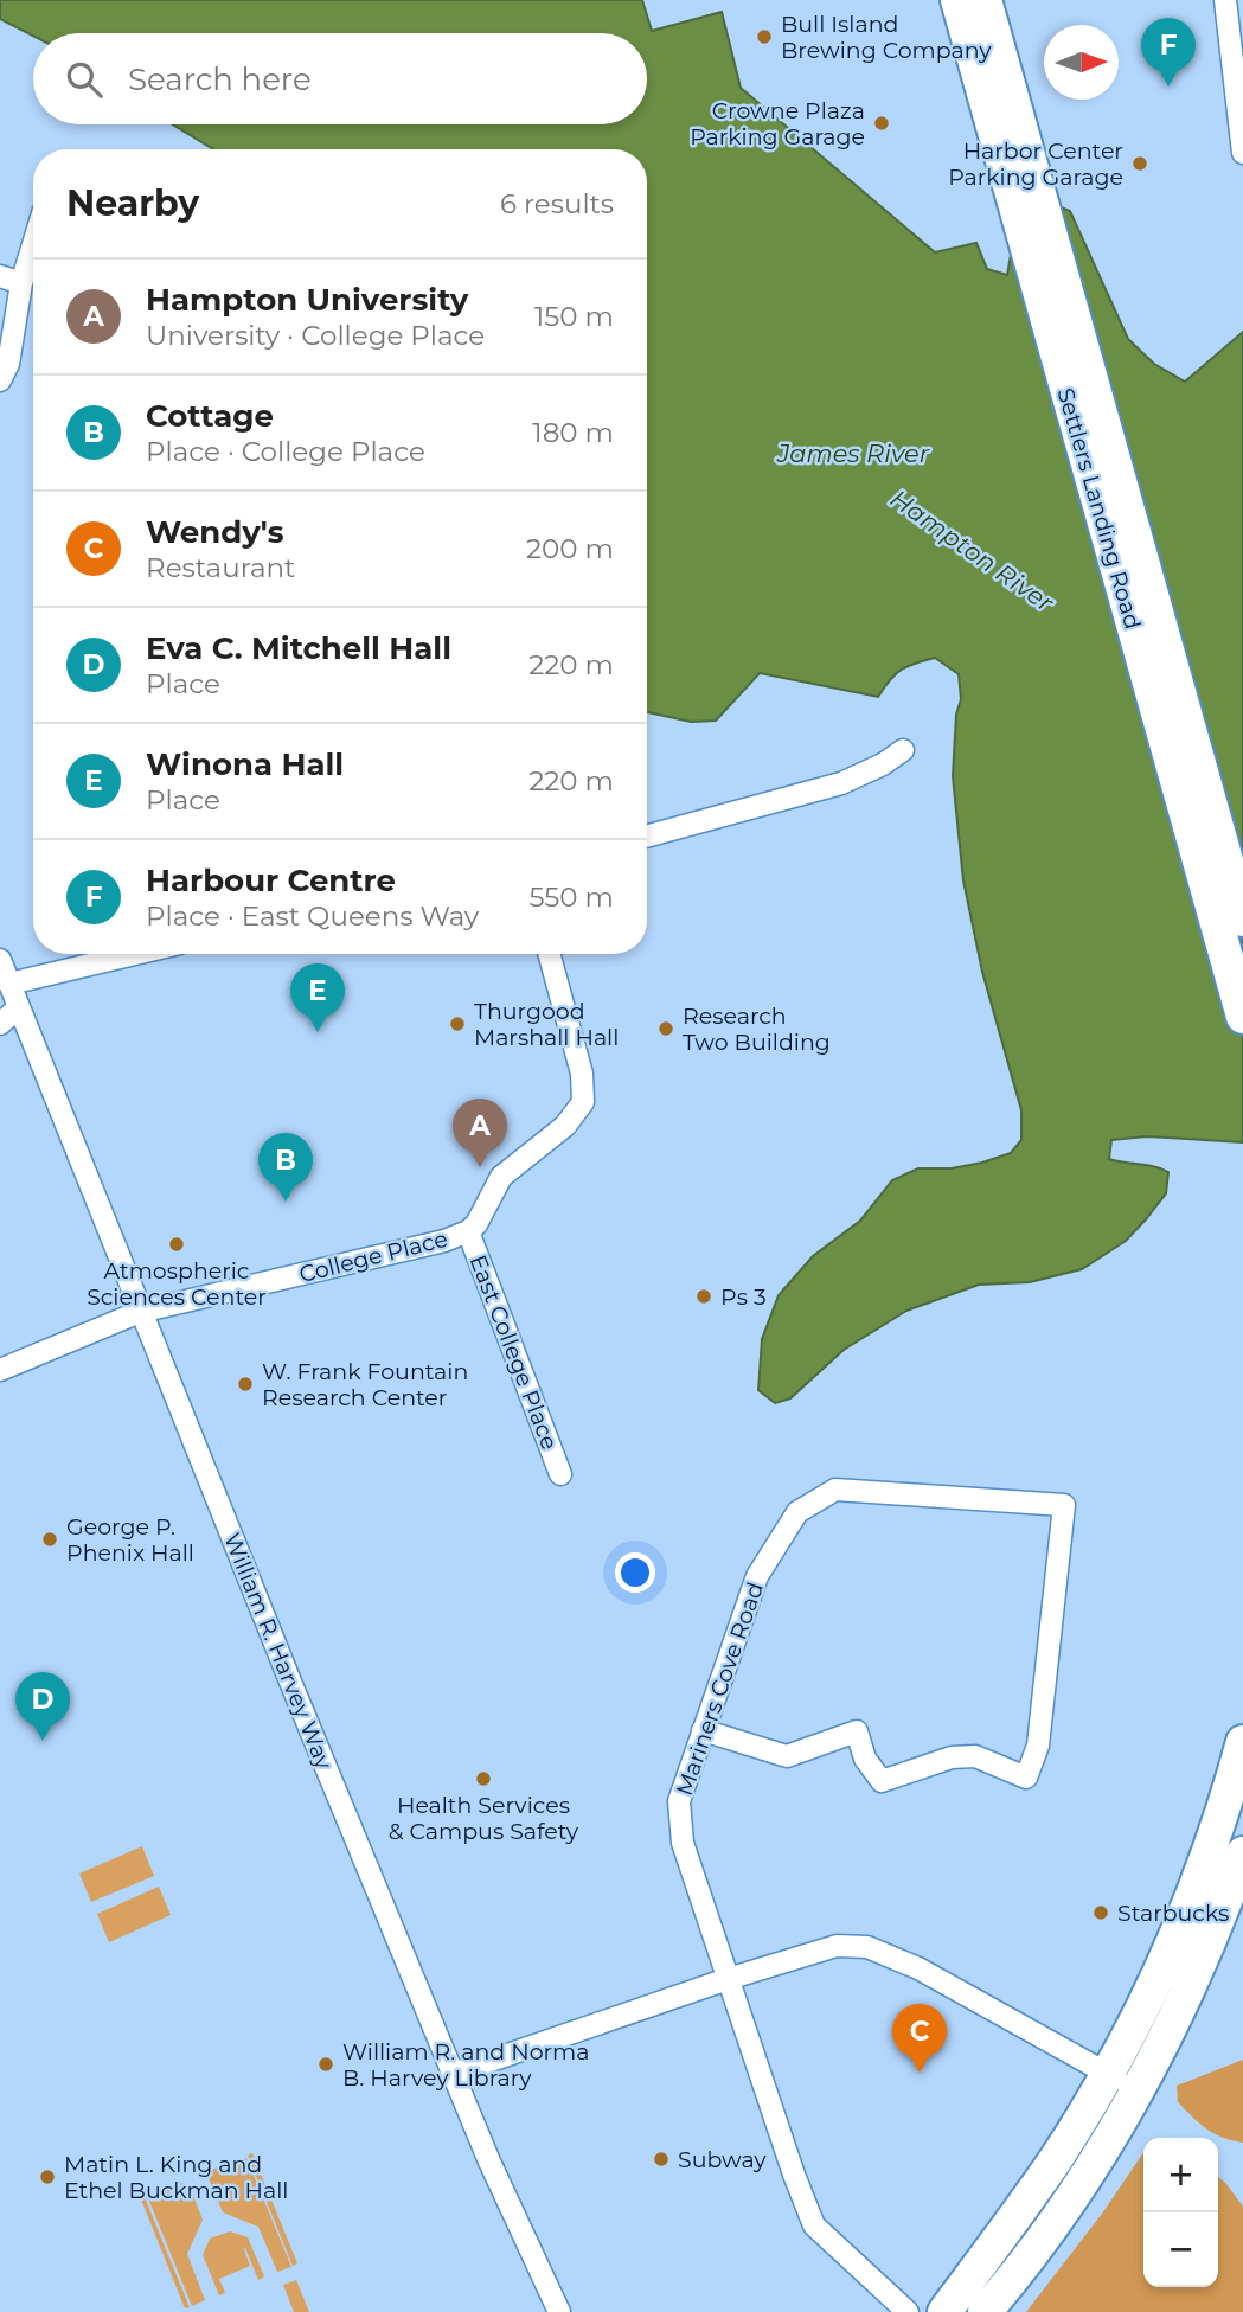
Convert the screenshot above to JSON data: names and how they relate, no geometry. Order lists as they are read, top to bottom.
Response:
{
  "streets": {
    "main road": ["Settlers Landing Road"],
    "street": [
      "College Place",
      "East College Place",
      "William R. Harvey Way",
      "Mariners Cove Road"
    ]
  },
  "crossings": [
    ["College Place", "East College Place"],
    ["College Place", "William R. Harvey Way"]
  ],
  "water": ["James River", "Hampton River"],
  "places": [
    "Bull Island Brewing Company",
    "Crowne Plaza Parking Garage",
    "Harbor Center Parking Garage",
    "Thurgood Marshall Hall",
    "Research Two Building",
    "Atmospheric Sciences Center",
    "Ps 3",
    "W. Frank Fountain Research Center",
    "George P. Phenix Hall",
    "Health Services & Campus Safety",
    "Starbucks",
    "William R. and Norma B. Harvey Library",
    "Subway",
    "Matin L. King and Ethel Buckman Hall"
  ],
  "north": "right",
  "page": {
    "pins": [
      "F",
      "E",
      "A",
      "B",
      "D",
      "C"
    ],
    "search": "Search here",
    "heading": ["Nearby", "6 results"],
    "list": [
      {
        "mark": "A",
        "name": "Hampton University",
        "note": "University · College Place",
        "value": "150 m"
      },
      {
        "mark": "B",
        "name": "Cottage",
        "note": "Place · College Place",
        "value": "180 m"
      },
      {
        "mark": "C",
        "name": "Wendy's",
        "note": "Restaurant",
        "value": "200 m"
      },
      {
        "mark": "D",
        "name": "Eva C. Mitchell Hall",
        "note": "Place",
        "value": "220 m"
      },
      {
        "mark": "E",
        "name": "Winona Hall",
        "note": "Place",
        "value": "220 m"
      },
      {
        "mark": "F",
        "name": "Harbour Centre",
        "note": "Place · East Queens Way",
        "value": "550 m"
      }
    ],
    "map_buttons": ["+", "−"]
  }
}
